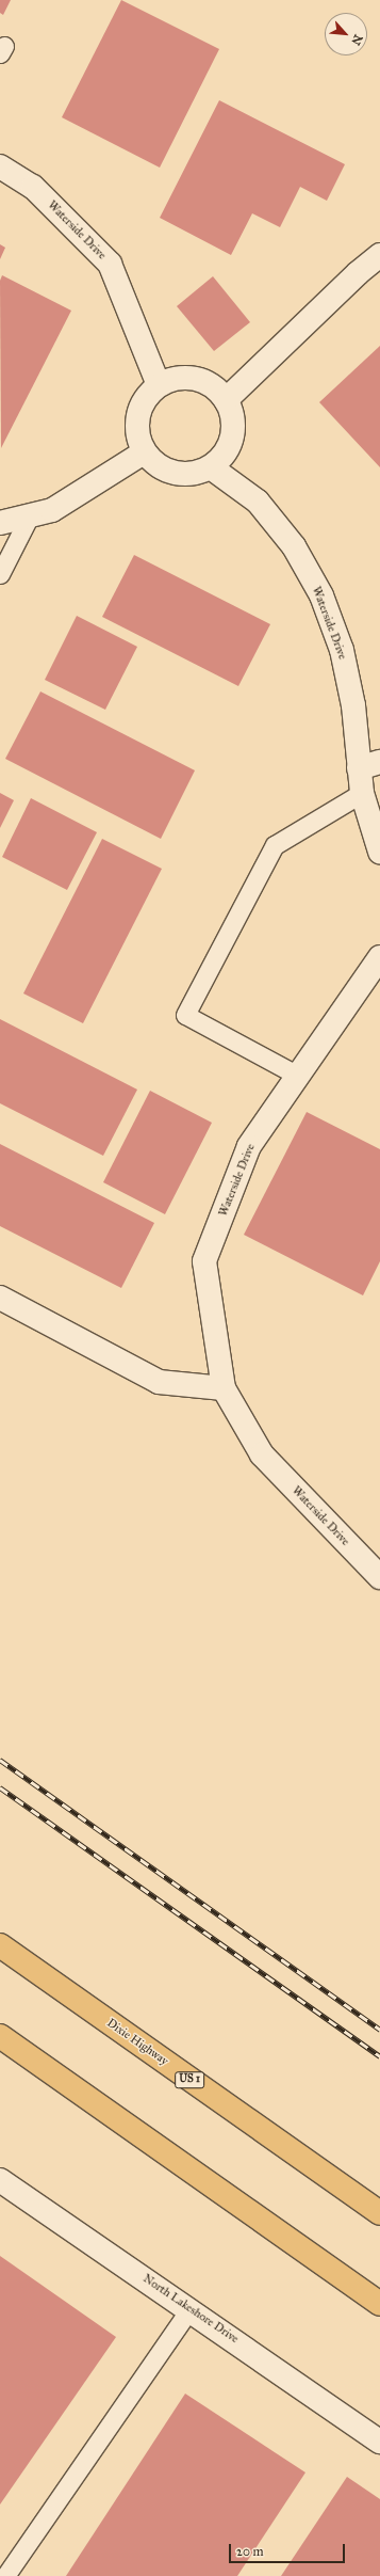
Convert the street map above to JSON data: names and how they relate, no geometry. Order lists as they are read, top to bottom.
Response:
{
  "streets": {
    "main road": ["Dixie Highway", "US 1"],
    "street": ["Waterside Drive", "North Lakeshore Drive"]
  },
  "scale_bar": "20 m",
  "north": "bottom right"
}
